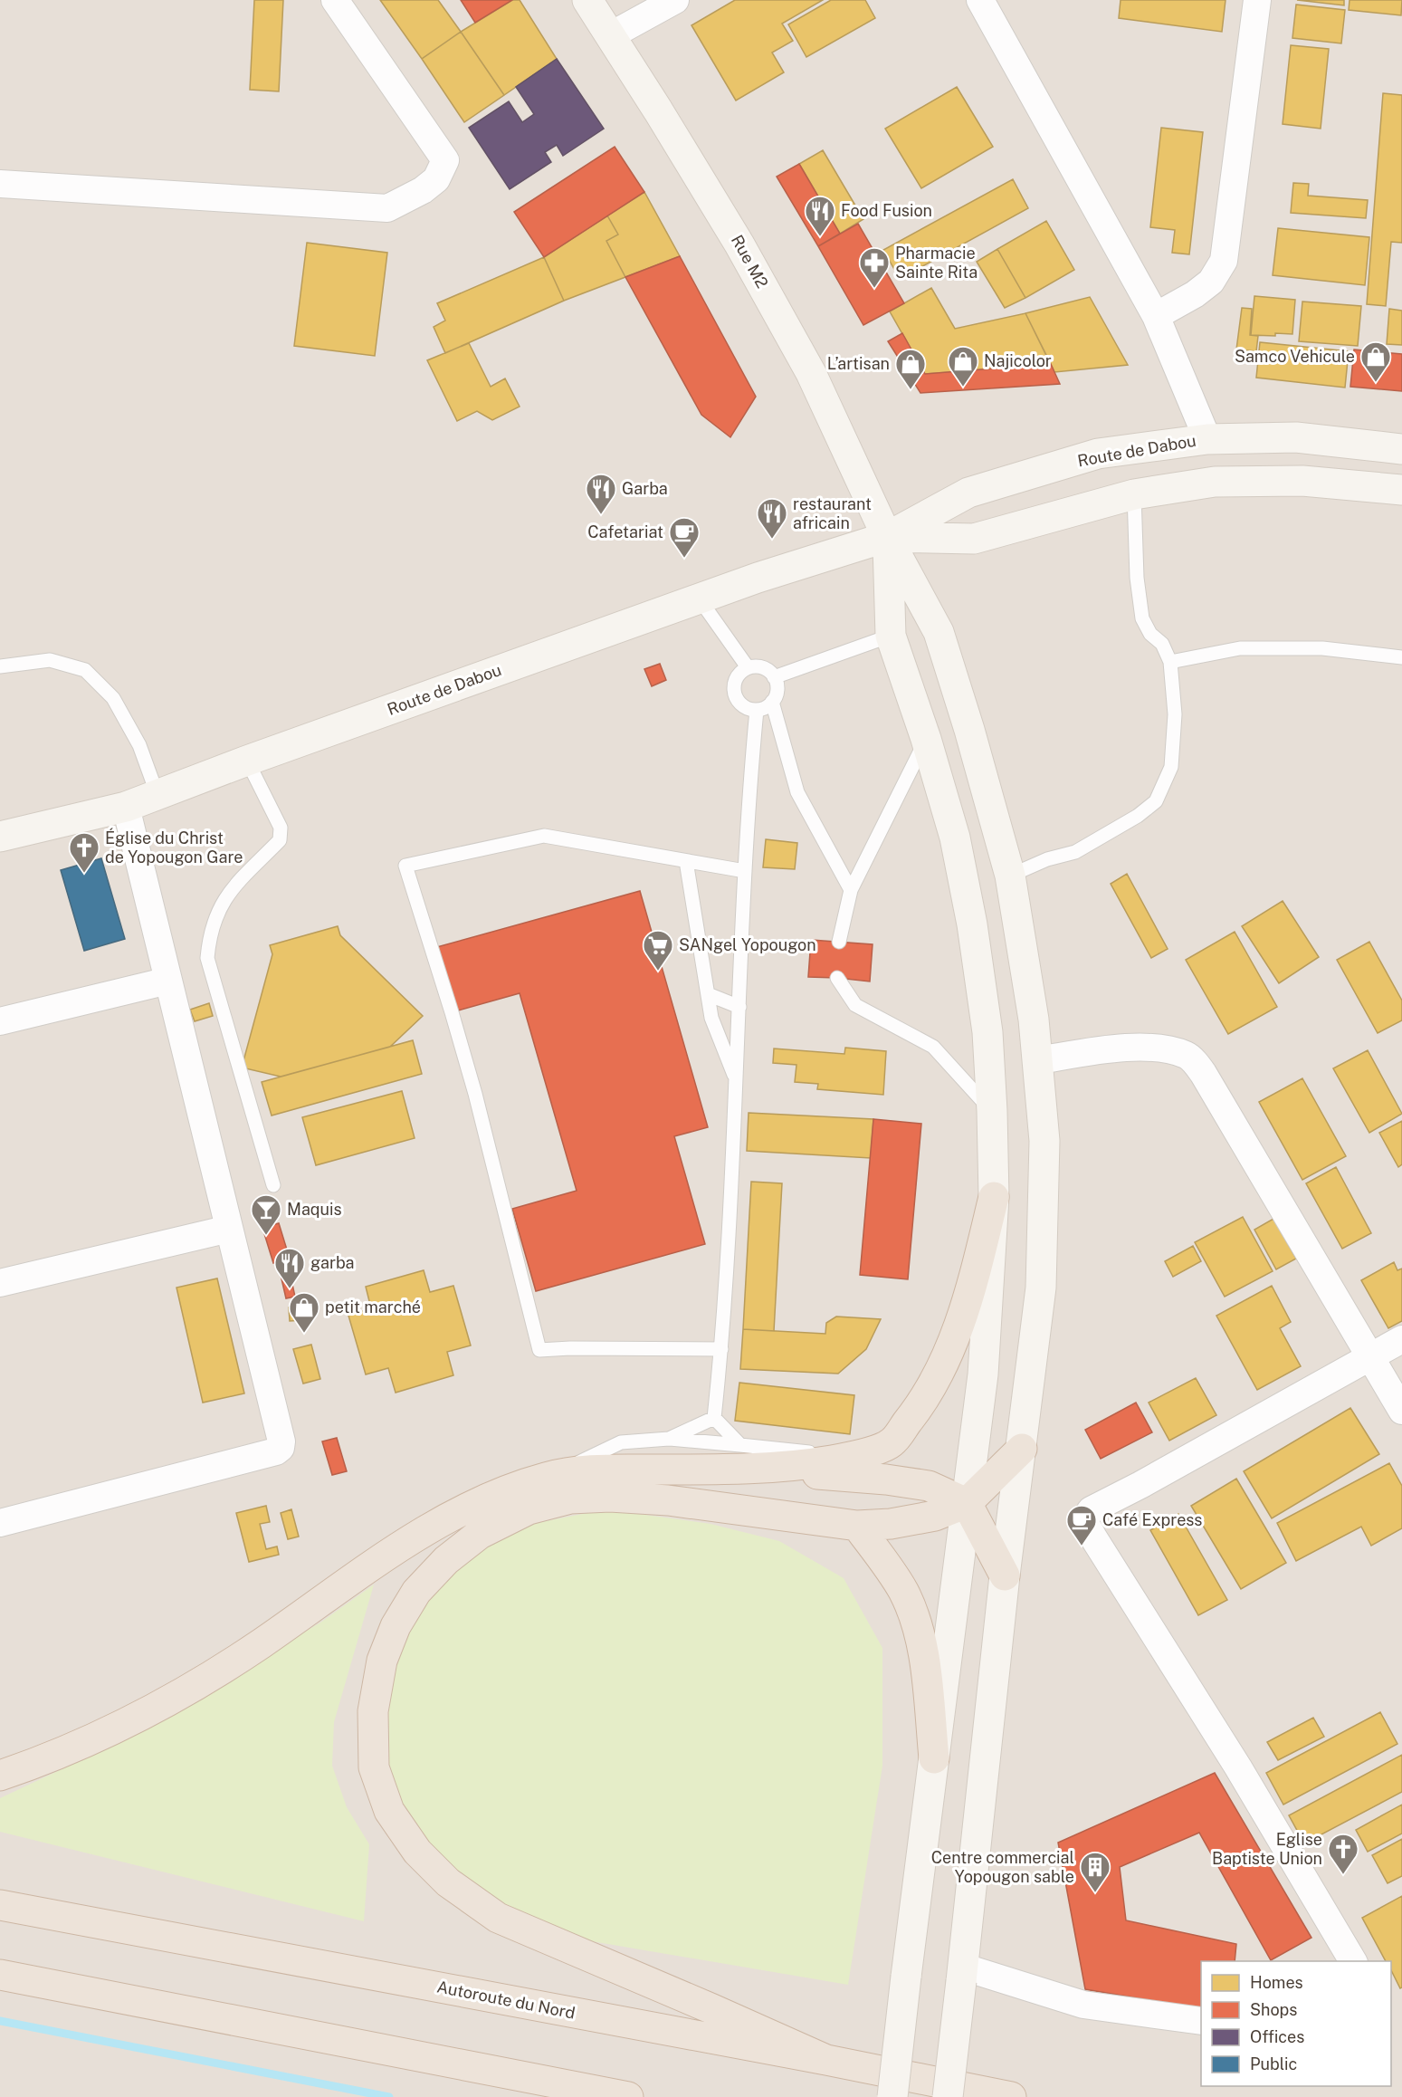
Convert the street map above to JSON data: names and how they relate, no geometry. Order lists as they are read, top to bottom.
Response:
{
  "streets": {
    "highway": ["Autoroute du Nord"],
    "main road": ["Rue M2", "Route de Dabou"]
  },
  "crossings": [
    ["Rue M2", "Route de Dabou"]
  ],
  "places": {
    "restaurant": [
      "Food Fusion",
      "Garba",
      "restaurant africain",
      "garba"
    ],
    "pharmacy": ["Pharmacie Sainte Rita"],
    "shop": [
      "Samco Vehicule",
      "Najicolor",
      "L’artisan",
      "petit marché"
    ],
    "cafe": ["Cafetariat", "Café Express"],
    "church": ["Église du Christ de Yopougon Gare", "Eglise Baptiste Union"],
    "supermarket": ["SANgel Yopougon"],
    "bar": ["Maquis"],
    "building": ["Centre commercial Yopougon sable"]
  },
  "legend": [
    "Homes",
    "Shops",
    "Offices",
    "Public"
  ]
}
